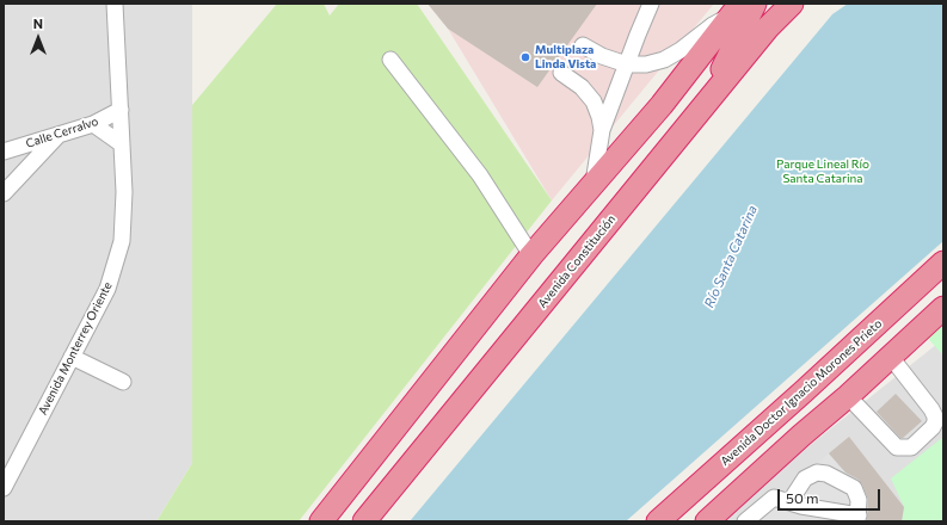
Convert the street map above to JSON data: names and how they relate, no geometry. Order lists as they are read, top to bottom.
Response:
{
  "streets": {
    "highway": ["Avenida Constitución", "Avenida Doctor Ignacio Morones Prieto"],
    "street": ["Calle Cerralvo", "Avenida Monterrey Oriente"]
  },
  "crossings": [
    ["Calle Cerralvo", "Avenida Monterrey Oriente"]
  ],
  "water": ["Río Santa Catarina"],
  "parks": ["Parque Lineal Río Santa Catarina"],
  "places": ["Multiplaza Linda Vista"],
  "scale_bar": "50 m",
  "north": "top"
}
